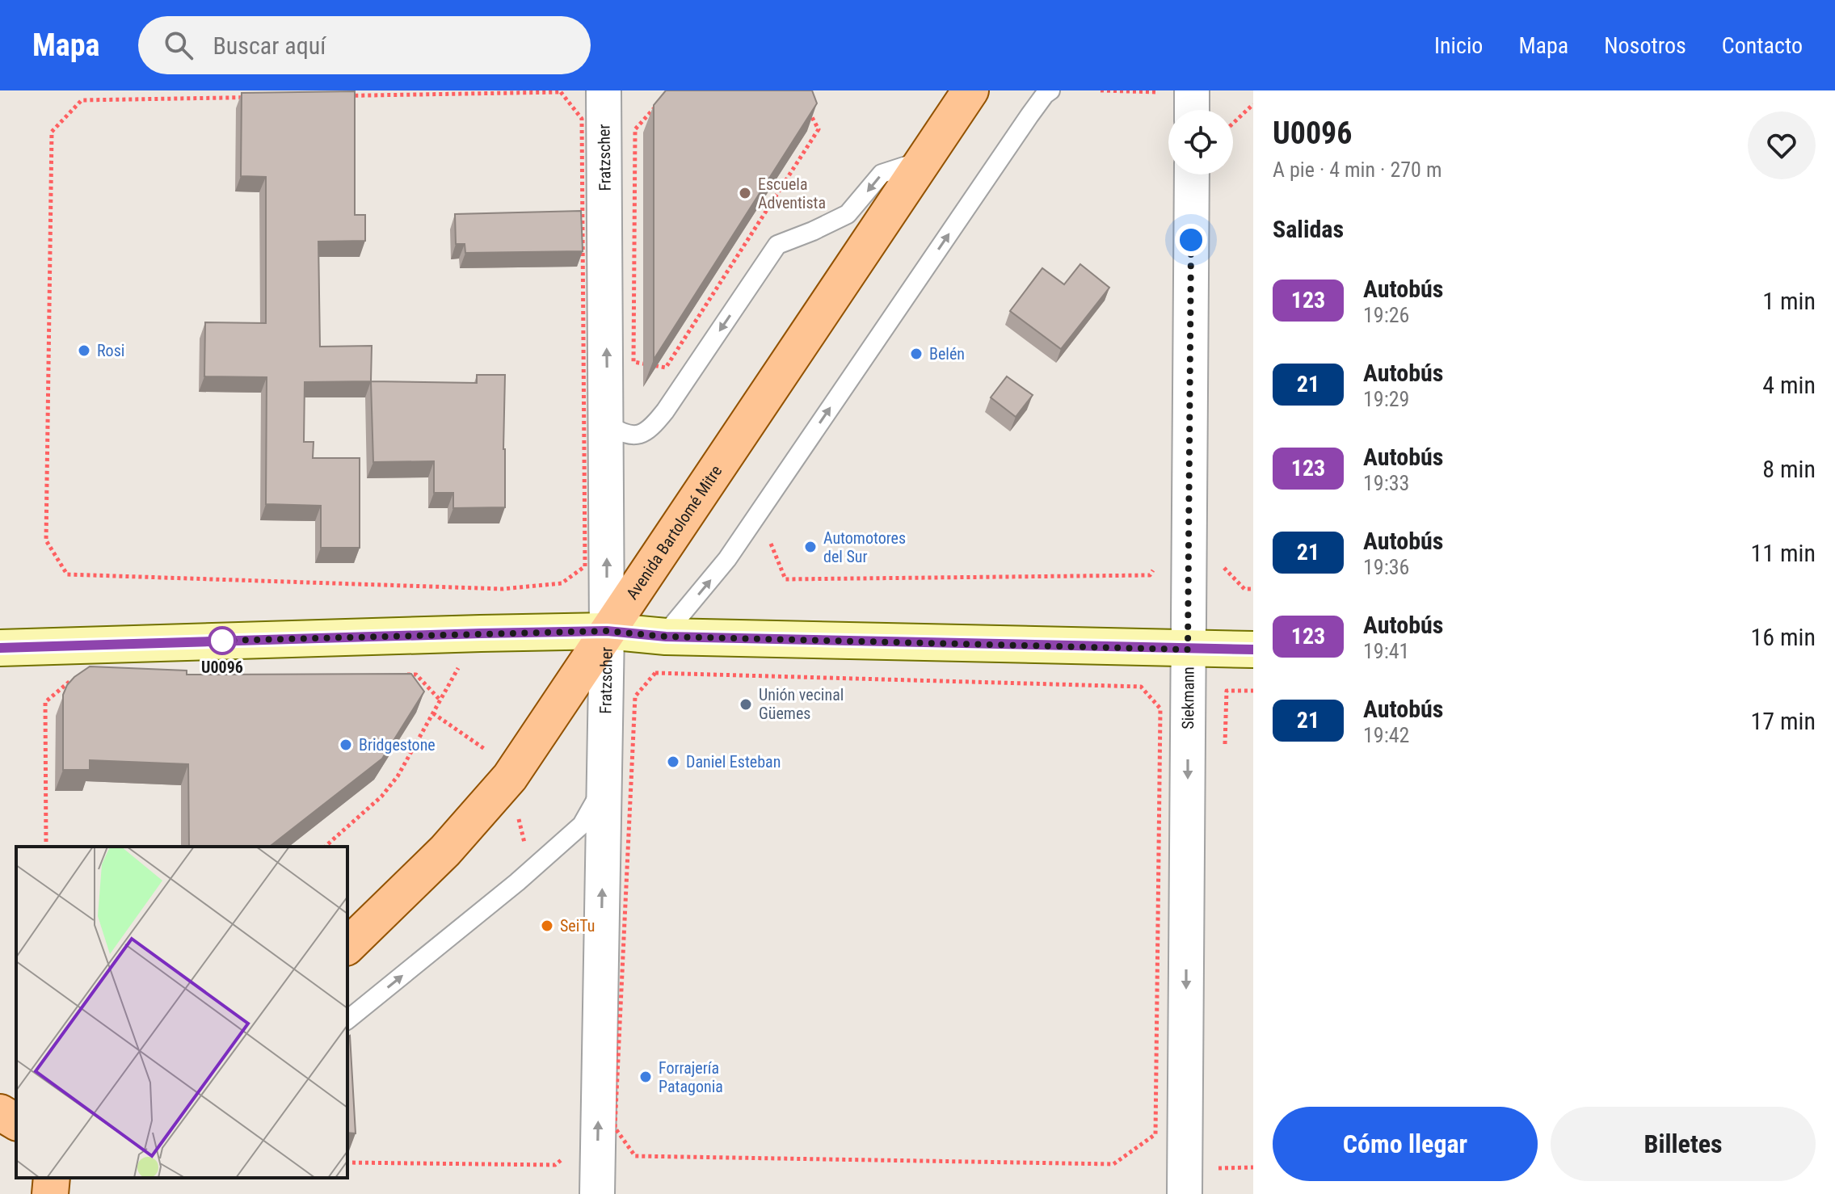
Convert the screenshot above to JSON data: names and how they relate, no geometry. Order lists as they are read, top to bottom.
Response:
{
  "streets": {
    "main road": ["Avenida Bartolomé Mitre"],
    "street": ["Fratzscher", "Siekmann"]
  },
  "crossings": [
    ["Fratzscher", "Avenida Bartolomé Mitre"]
  ],
  "one_way": ["Fratzscher", "Siekmann"],
  "places": [
    "Escuela Adventista",
    "Rosi",
    "Belén",
    "Automotores del Sur",
    "U0096",
    "Unión vecinal Güemes",
    "Bridgestone",
    "Daniel Esteban",
    "SeiTu",
    "Forrajería Patagonia"
  ],
  "lines": ["bus line 123"],
  "page": {
    "header": "Mapa",
    "search": "Buscar aquí",
    "nav": [
      "Inicio",
      "Mapa",
      "Nosotros",
      "Contacto"
    ],
    "heading": [
      ["U0096", "A pie · 4 min · 270 m"],
      "Salidas"
    ],
    "list": [
      {
        "mark": "123",
        "name": "Autobús",
        "note": "19:26",
        "value": "1 min"
      },
      {
        "mark": "21",
        "name": "Autobús",
        "note": "19:29",
        "value": "4 min"
      },
      {
        "mark": "123",
        "name": "Autobús",
        "note": "19:33",
        "value": "8 min"
      },
      {
        "mark": "21",
        "name": "Autobús",
        "note": "19:36",
        "value": "11 min"
      },
      {
        "mark": "123",
        "name": "Autobús",
        "note": "19:41",
        "value": "16 min"
      },
      {
        "mark": "21",
        "name": "Autobús",
        "note": "19:42",
        "value": "17 min"
      }
    ],
    "buttons": ["Cómo llegar", "Billetes"]
  }
}
